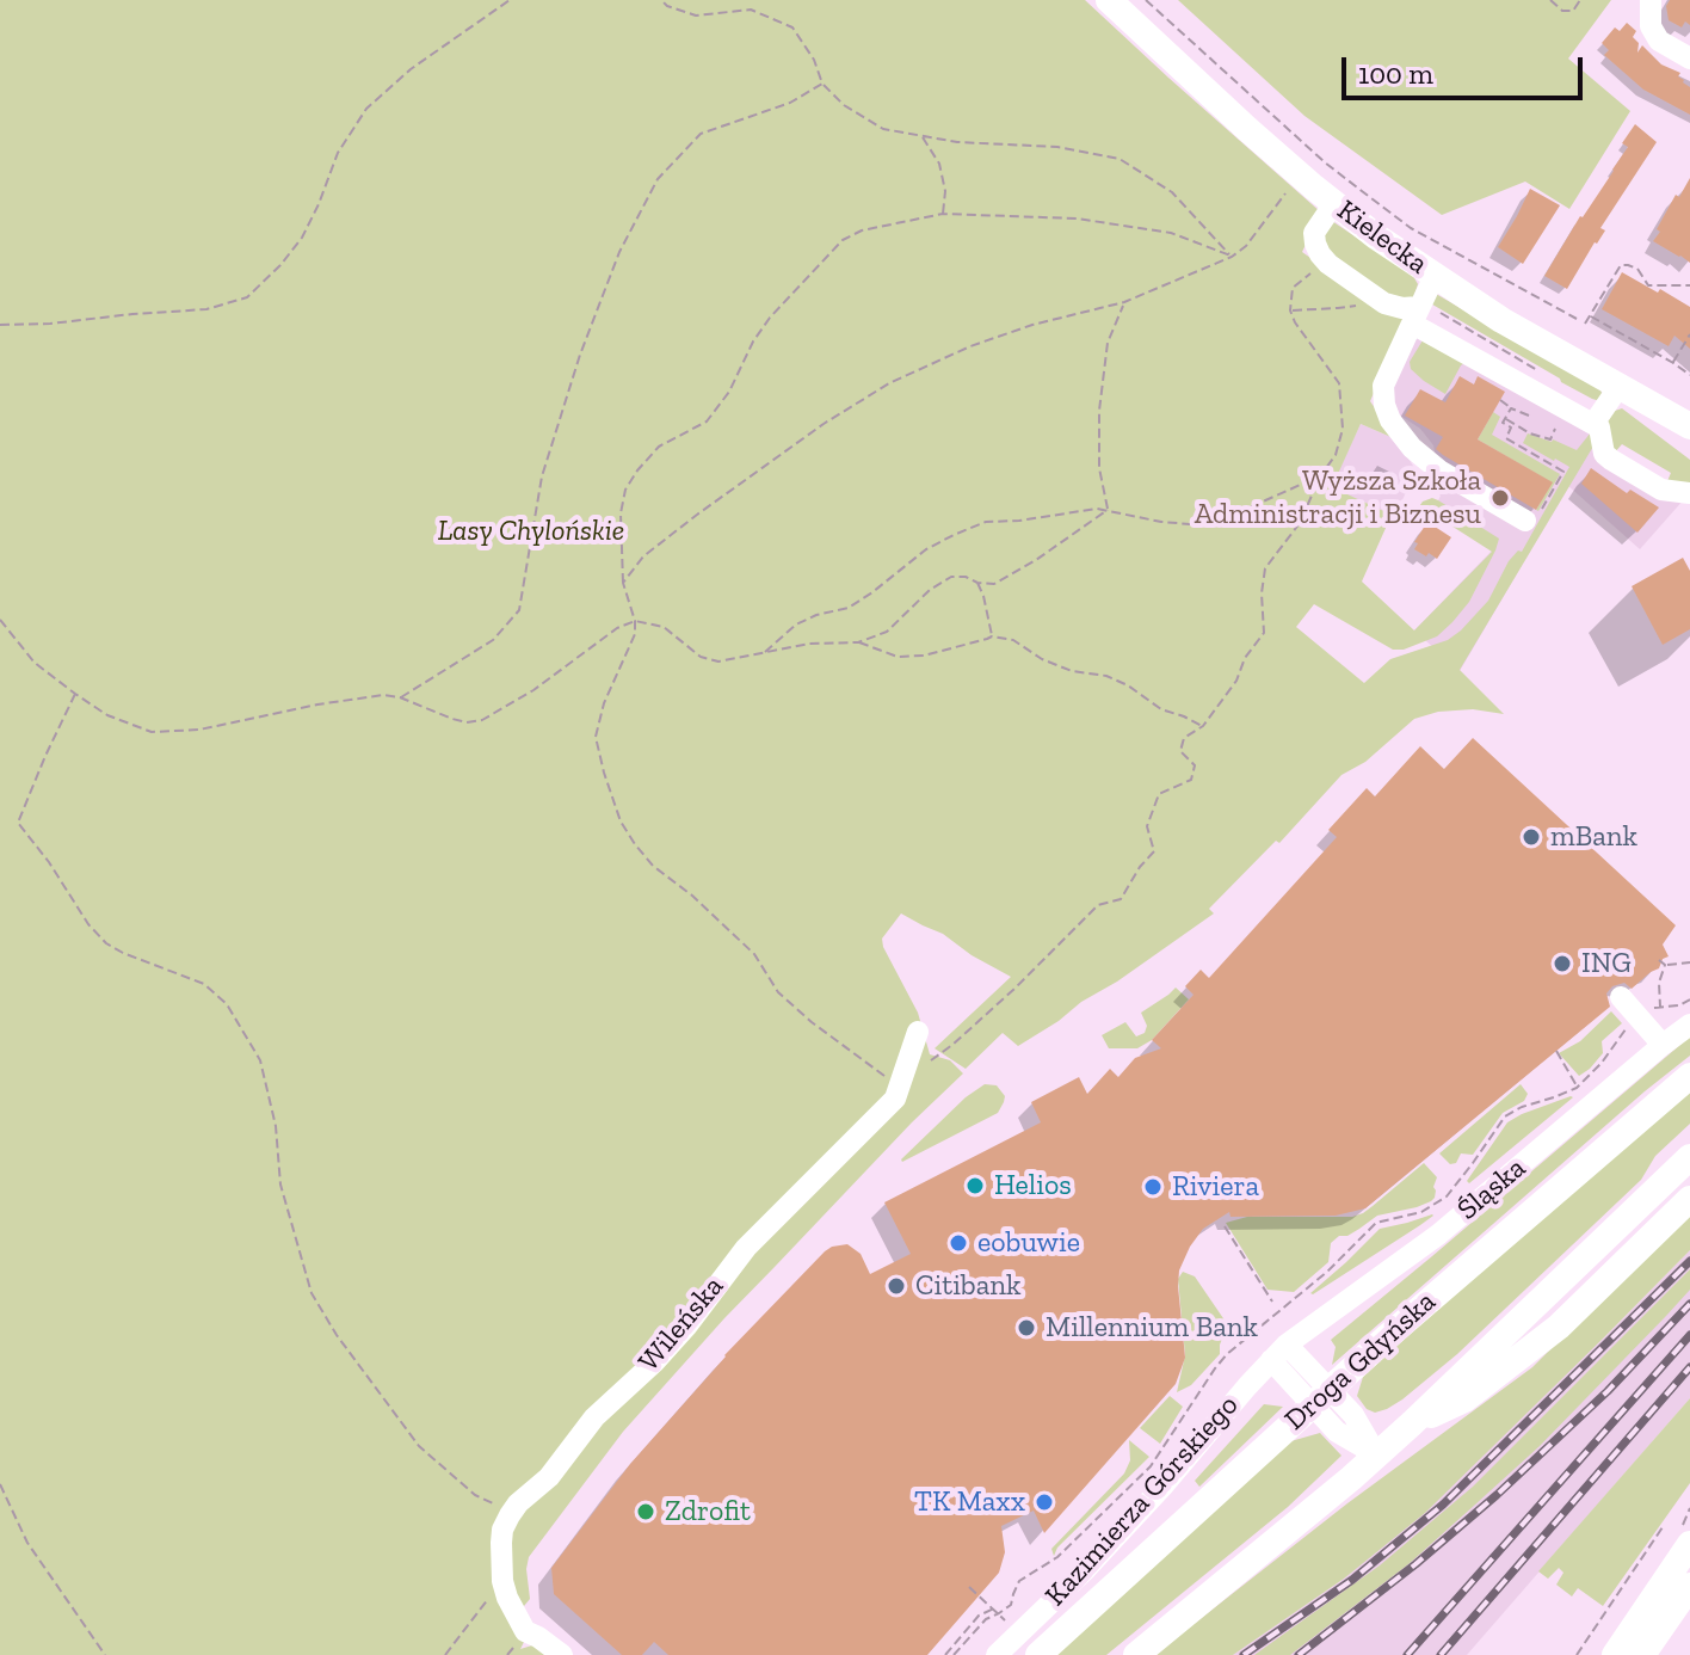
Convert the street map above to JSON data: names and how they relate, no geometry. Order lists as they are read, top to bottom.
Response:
{
  "streets": {
    "main road": ["Kielecka", "Droga Gdyńska"],
    "street": ["Śląska", "Wileńska", "Kazimierza Górskiego"]
  },
  "crossings": [
    ["Śląska", "Kazimierza Górskiego"]
  ],
  "parks": ["Lasy Chylońskie"],
  "places": [
    "Wyższa Szkoła Administracji i Biznesu",
    "mBank",
    "ING",
    "Helios",
    "Riviera",
    "eobuwie",
    "Citibank",
    "Millennium Bank",
    "TK Maxx",
    "Zdrofit"
  ],
  "scale_bar": "100 m"
}
